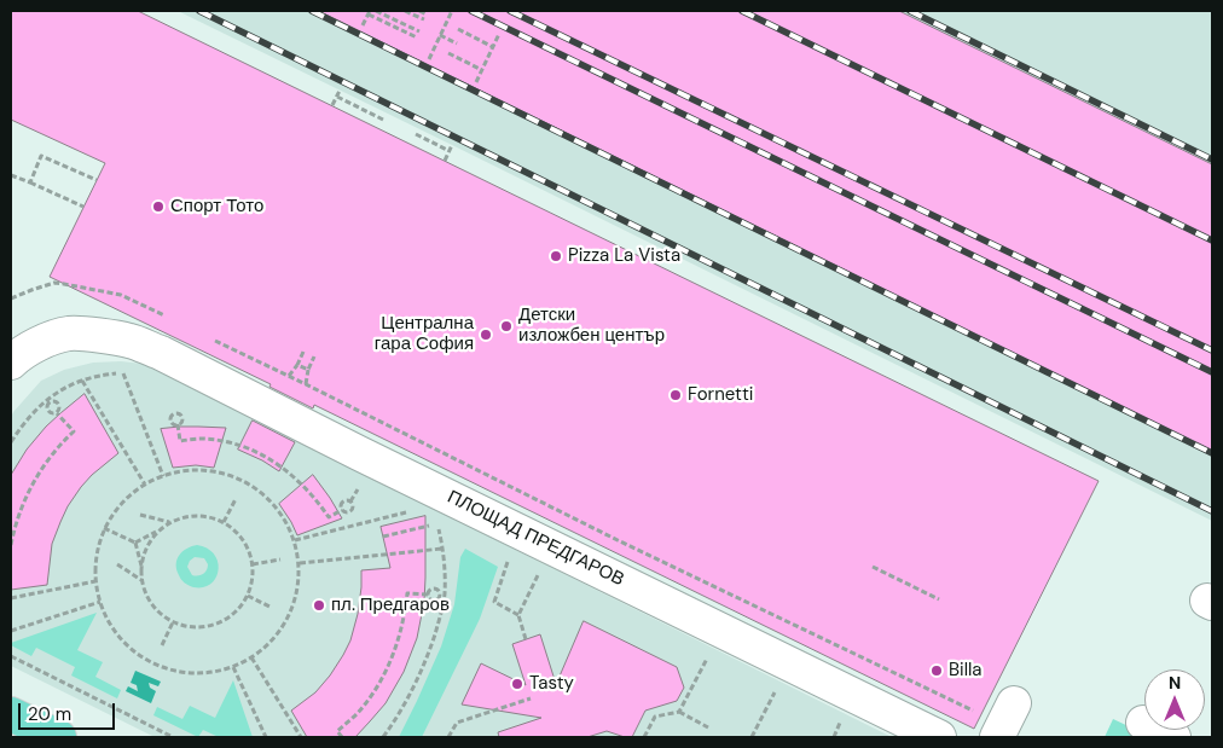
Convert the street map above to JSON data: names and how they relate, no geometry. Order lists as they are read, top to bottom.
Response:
{
  "streets": {
    "lane": ["ПЛОЩАД ПРЕДГАРОВ"]
  },
  "places": [
    "Спорт Тото",
    "Pizza La Vista",
    "Детски изложбен център",
    "Централна гара София",
    "Fornetti",
    "пл. Предгаров",
    "Billa",
    "Tasty"
  ],
  "scale_bar": "20 m",
  "north": "top"
}
